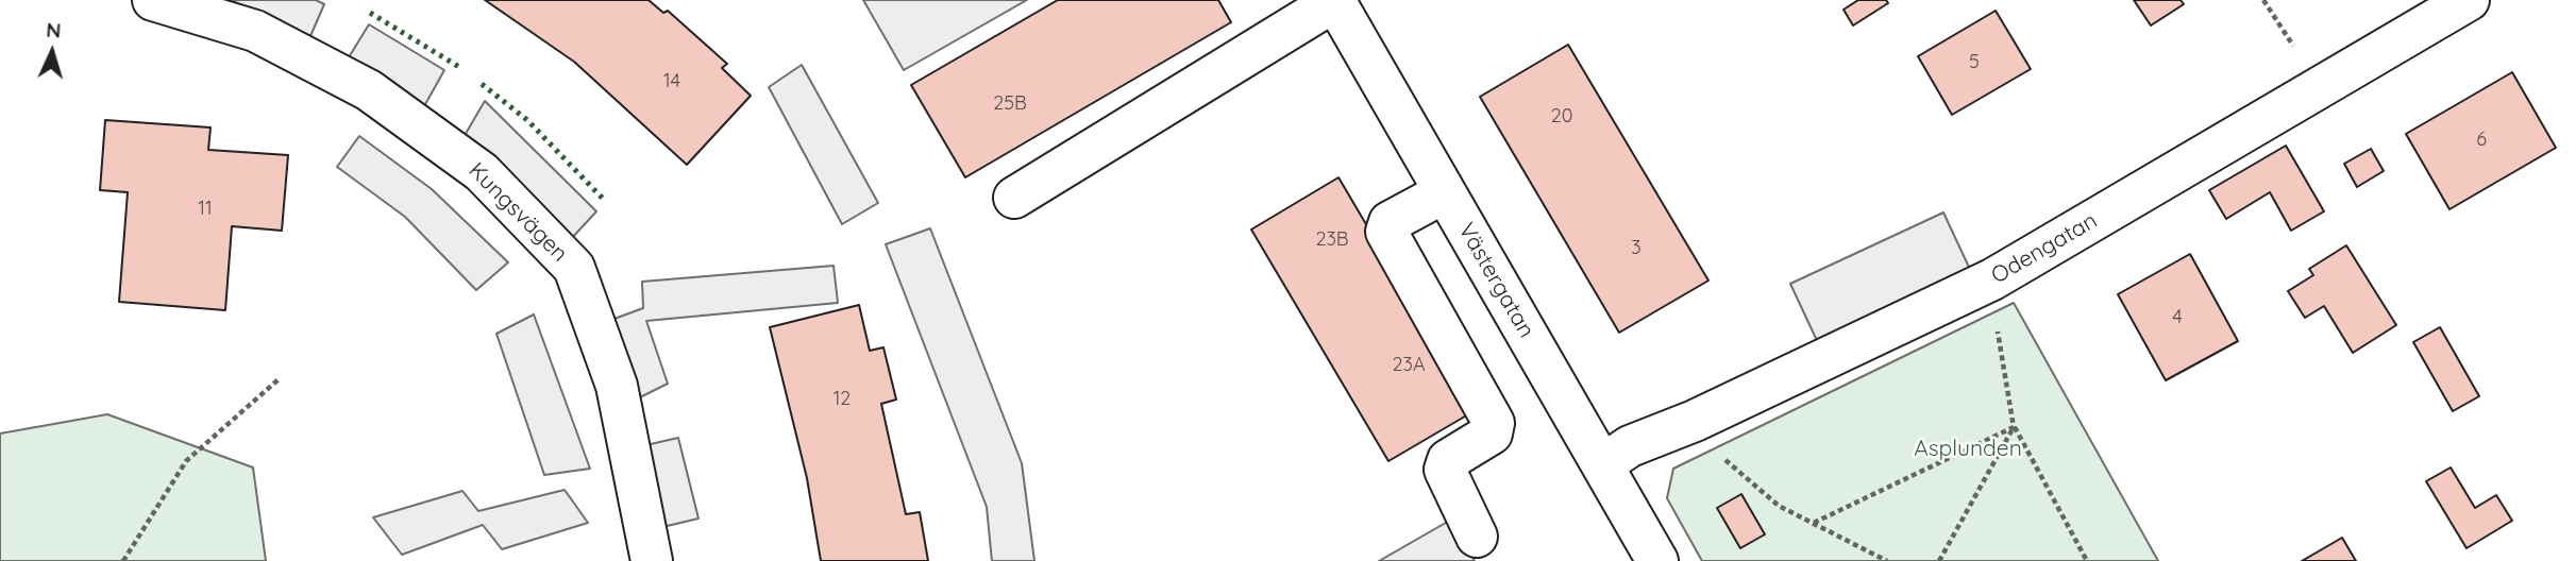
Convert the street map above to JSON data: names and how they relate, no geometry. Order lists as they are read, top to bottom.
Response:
{
  "streets": {
    "street": ["Kungsvägen", "Odengatan", "Västergatan"]
  },
  "crossings": [
    ["Odengatan", "Västergatan"]
  ],
  "parks": ["Asplunden"],
  "house_numbers": [
    "5",
    "14",
    "25B",
    "20",
    "6",
    "11",
    "23B",
    "3",
    "4",
    "23A",
    "12"
  ],
  "north": "top"
}
